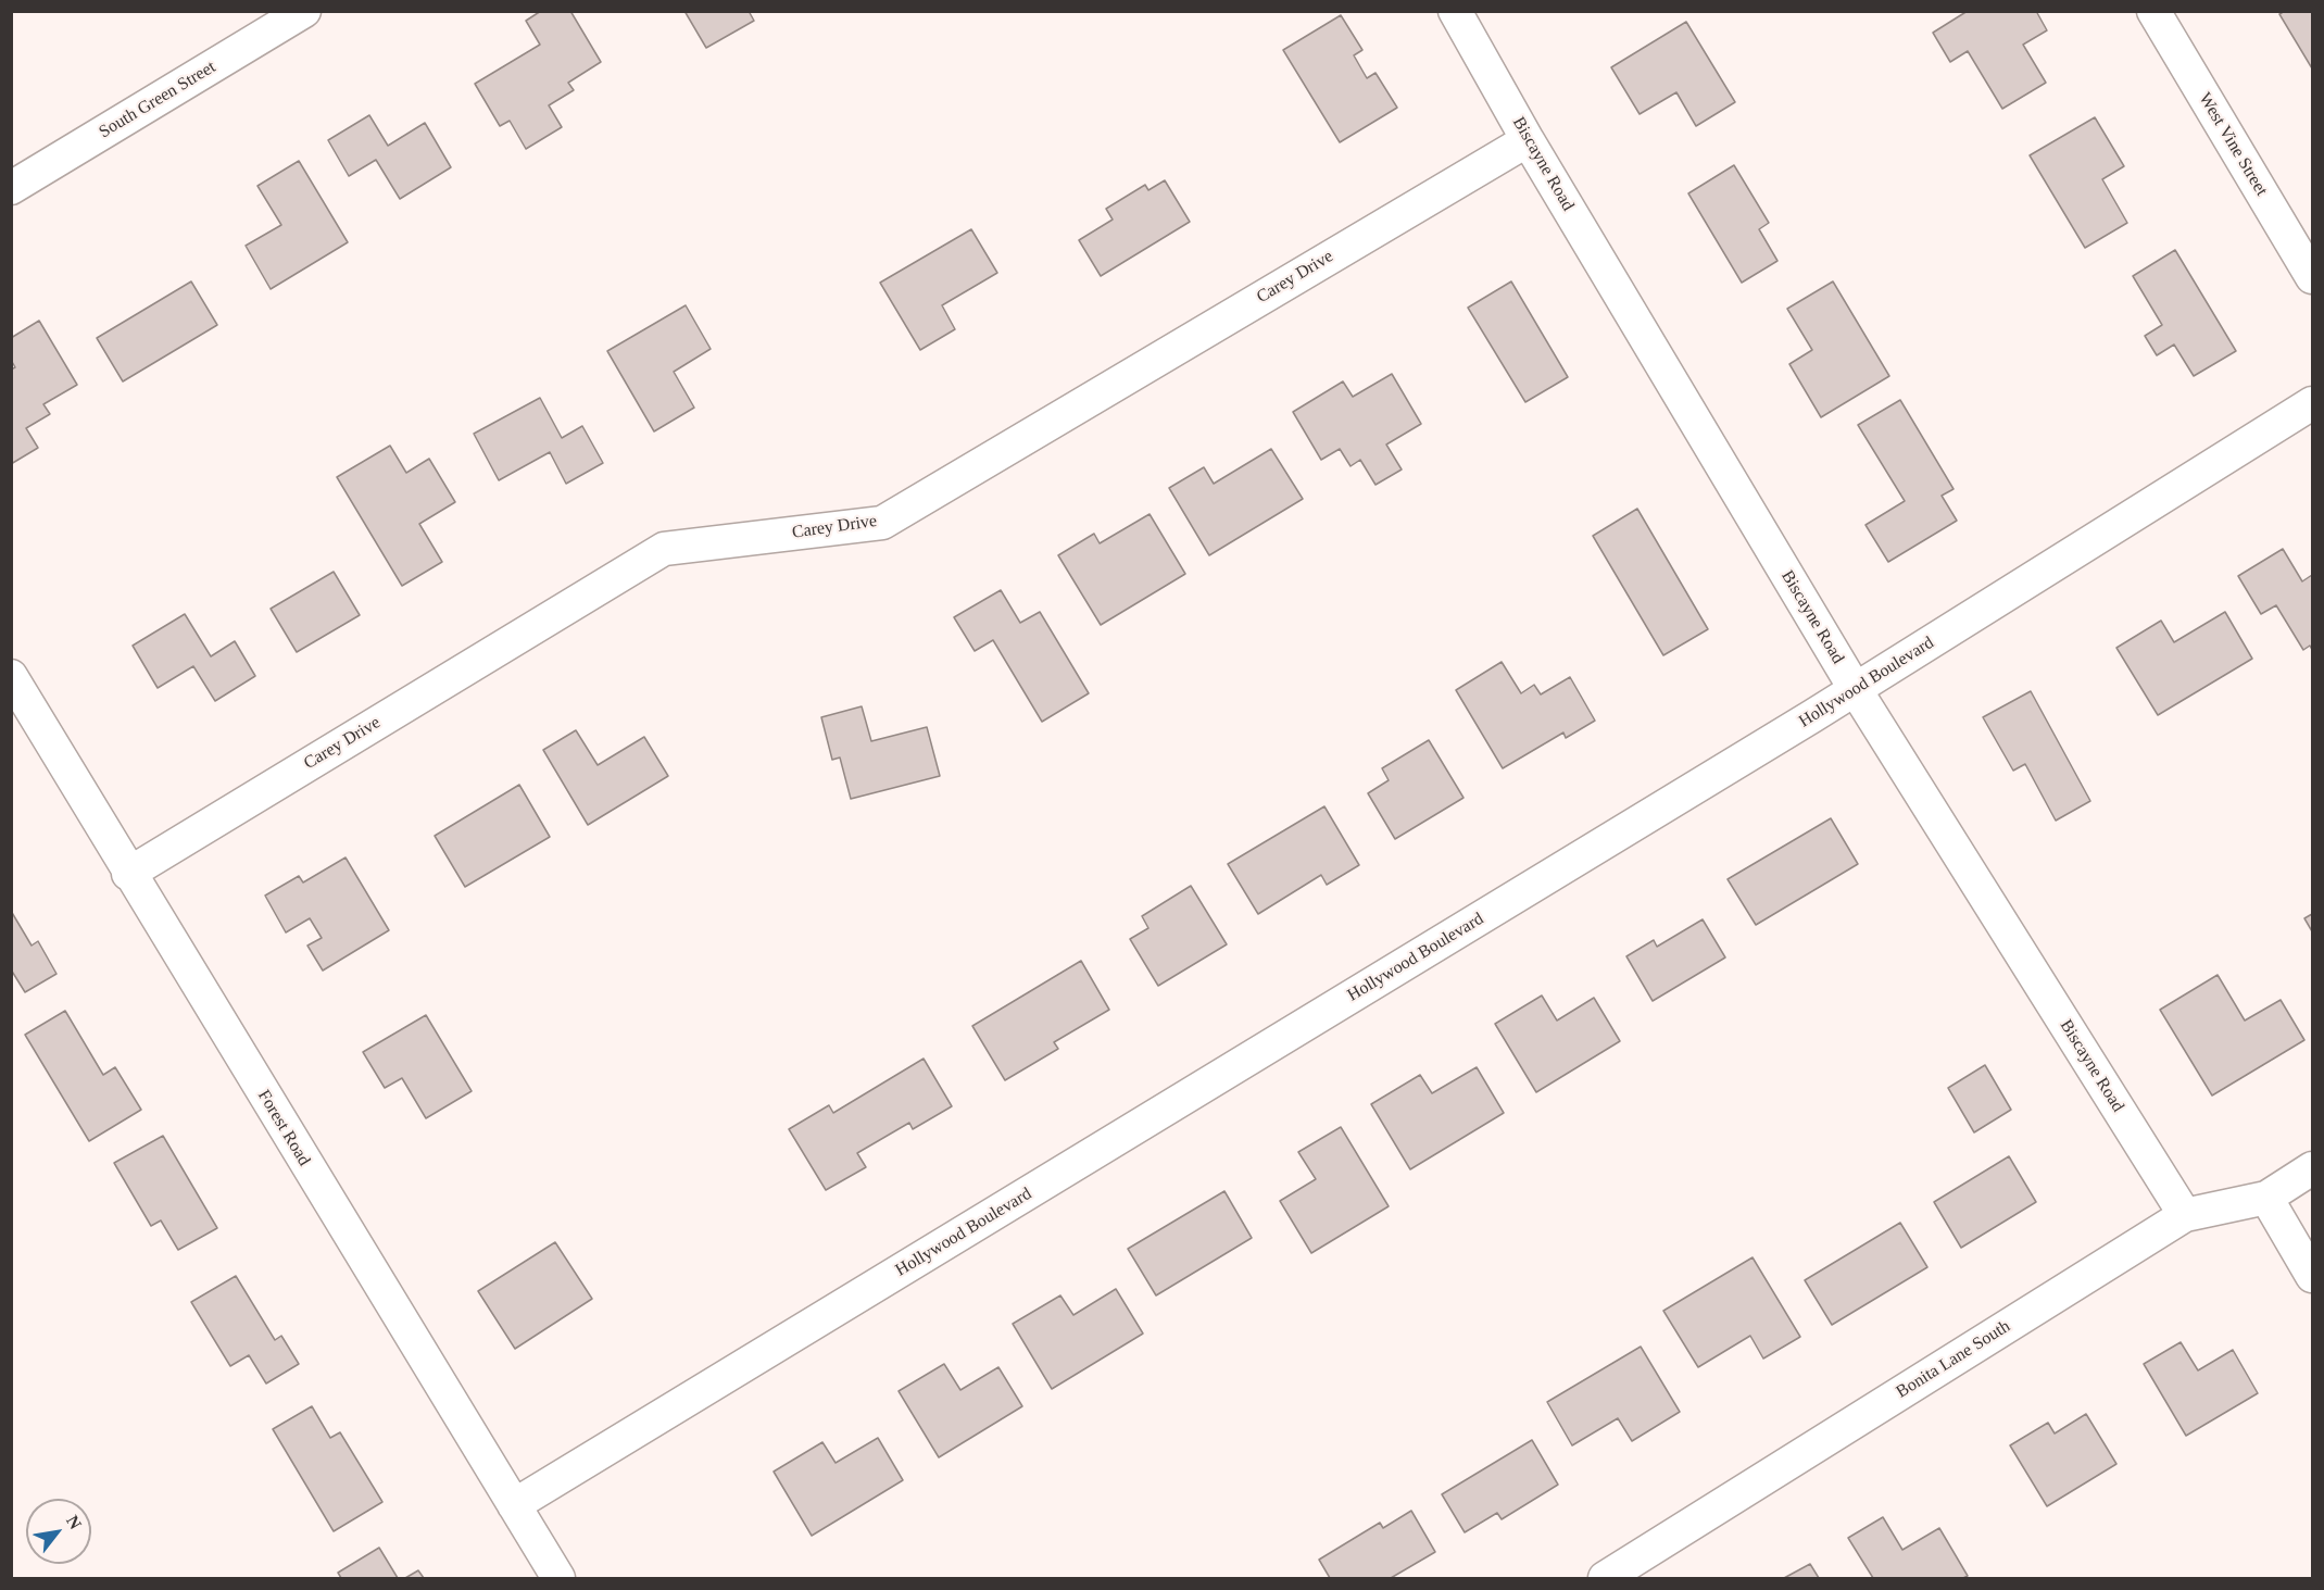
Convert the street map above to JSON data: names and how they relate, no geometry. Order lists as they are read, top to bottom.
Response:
{
  "streets": {
    "street": [
      "South Green Street",
      "West Vine Street",
      "Biscayne Road",
      "Carey Drive",
      "Hollywood Boulevard",
      "Forest Road",
      "Bonita Lane South"
    ]
  },
  "crossings": [
    ["Biscayne Road", "Carey Drive"],
    ["Biscayne Road", "Hollywood Boulevard"],
    ["Biscayne Road", "Bonita Lane South"],
    ["Carey Drive", "Forest Road"],
    ["Hollywood Boulevard", "Forest Road"]
  ],
  "north": "top right"
}
